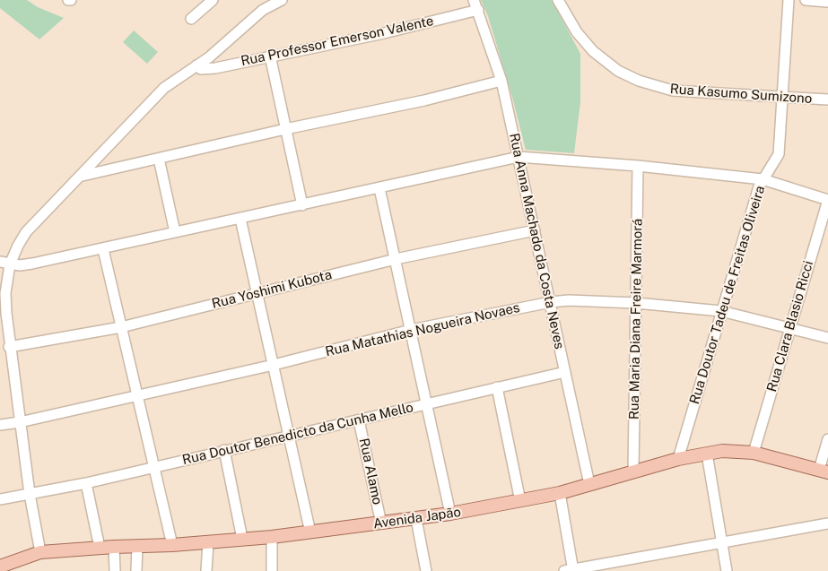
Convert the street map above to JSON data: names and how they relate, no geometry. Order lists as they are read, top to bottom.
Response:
{
  "streets": {
    "main road": ["Avenida Japão"],
    "street": [
      "Rua Professor Emerson Valente",
      "Rua Kasumo Sumizono",
      "Rua Anna Machado da Costa Neves",
      "Rua Yoshimi Kubota",
      "Rua Doutor Tadeu de Freitas Oliveira",
      "Rua Maria Diana Freire Marmorá",
      "Rua Clara Blasio Ricci",
      "Rua Matathias Nogueira Novaes",
      "Rua Doutor Benedicto da Cunha Mello",
      "Rua Alamo"
    ]
  },
  "crossings": [
    ["Rua Professor Emerson Valente", "Rua Anna Machado da Costa Neves"],
    ["Rua Kasumo Sumizono", "Rua Doutor Tadeu de Freitas Oliveira"],
    ["Rua Anna Machado da Costa Neves", "Rua Yoshimi Kubota"],
    ["Rua Anna Machado da Costa Neves", "Rua Matathias Nogueira Novaes"],
    ["Rua Anna Machado da Costa Neves", "Rua Doutor Benedicto da Cunha Mello"],
    ["Rua Anna Machado da Costa Neves", "Avenida Japão"],
    ["Rua Doutor Tadeu de Freitas Oliveira", "Rua Matathias Nogueira Novaes"],
    ["Rua Doutor Tadeu de Freitas Oliveira", "Avenida Japão"],
    ["Rua Maria Diana Freire Marmorá", "Rua Matathias Nogueira Novaes"],
    ["Rua Maria Diana Freire Marmorá", "Avenida Japão"],
    ["Rua Clara Blasio Ricci", "Rua Matathias Nogueira Novaes"],
    ["Rua Clara Blasio Ricci", "Avenida Japão"],
    ["Rua Doutor Benedicto da Cunha Mello", "Rua Alamo"],
    ["Rua Alamo", "Avenida Japão"]
  ]
}
